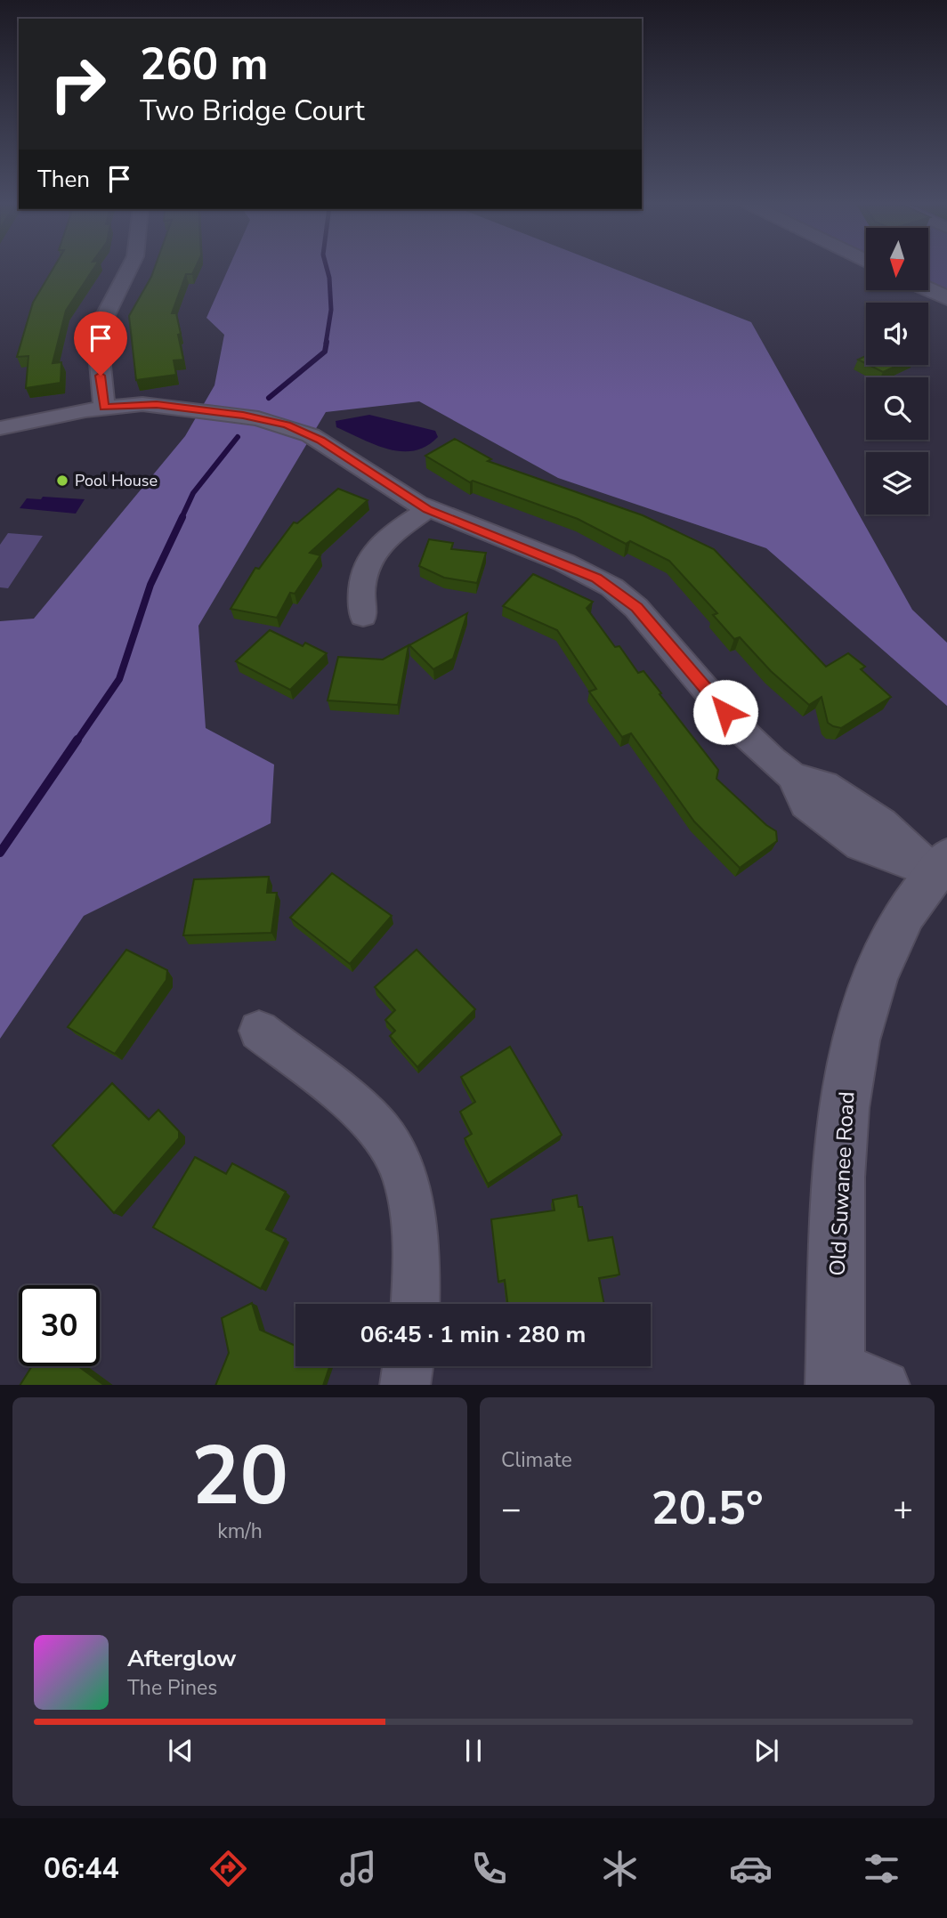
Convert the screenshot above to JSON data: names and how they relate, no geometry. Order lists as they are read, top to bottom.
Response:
{
  "streets": {
    "street": ["Old Suwanee Road"]
  },
  "places": ["Pool House"],
  "north": "bottom",
  "page": {
    "turn": ["260 m", "Two Bridge Court"],
    "then": "Then",
    "limit": "30",
    "trip": "06:45 · 1 min · 280 m",
    "tile": [
      ["20", "km/h"],
      "Climate"
    ],
    "heat": ["−", "20.5°", "+"],
    "song": ["Afterglow", "The Pines"],
    "tabs": "06:44"
  }
}
